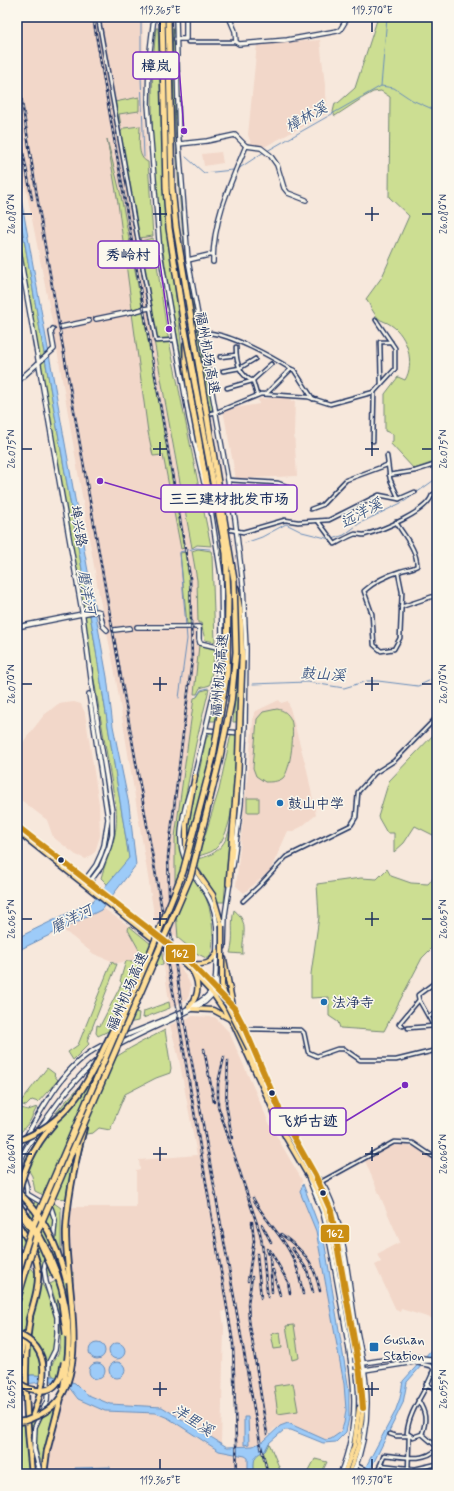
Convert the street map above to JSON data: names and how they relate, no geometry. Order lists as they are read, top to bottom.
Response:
{
  "streets": {
    "highway": ["福州机场高速"],
    "main road": ["埠兴路"]
  },
  "water": [
    "樟林溪",
    "远洋溪",
    "磨洋河",
    "鼓山溪",
    "洋里溪"
  ],
  "places": {
    "other": [
      "樟岚",
      "秀岭村",
      "三三建材批发市场",
      "鼓山中学",
      "法净寺",
      "飞炉古迹"
    ],
    "transit": ["Gushan Station"]
  },
  "lines": ["transit line 162"],
  "coordinates": [
    "119.365°E",
    "119.370°E",
    "26.080°N",
    "26.075°N",
    "26.070°N",
    "26.065°N",
    "26.060°N",
    "26.055°N"
  ]
}
